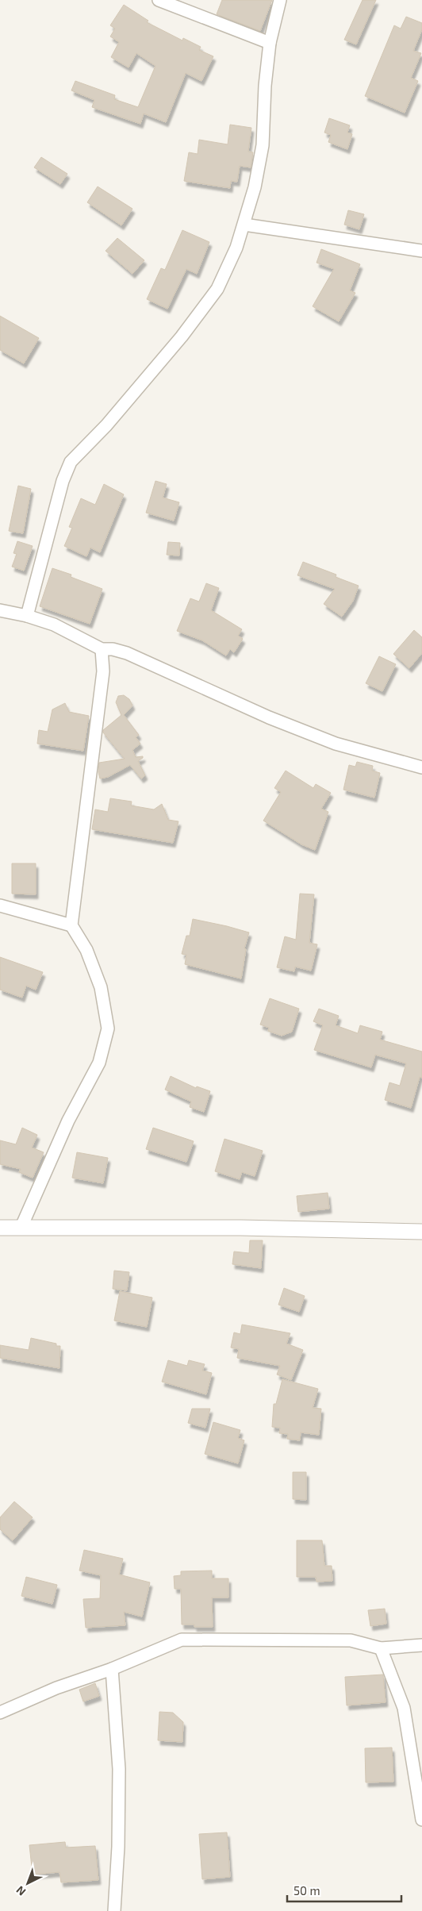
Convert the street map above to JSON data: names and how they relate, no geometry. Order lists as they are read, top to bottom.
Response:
{
  "scale_bar": "50 m",
  "north": "bottom left"
}
